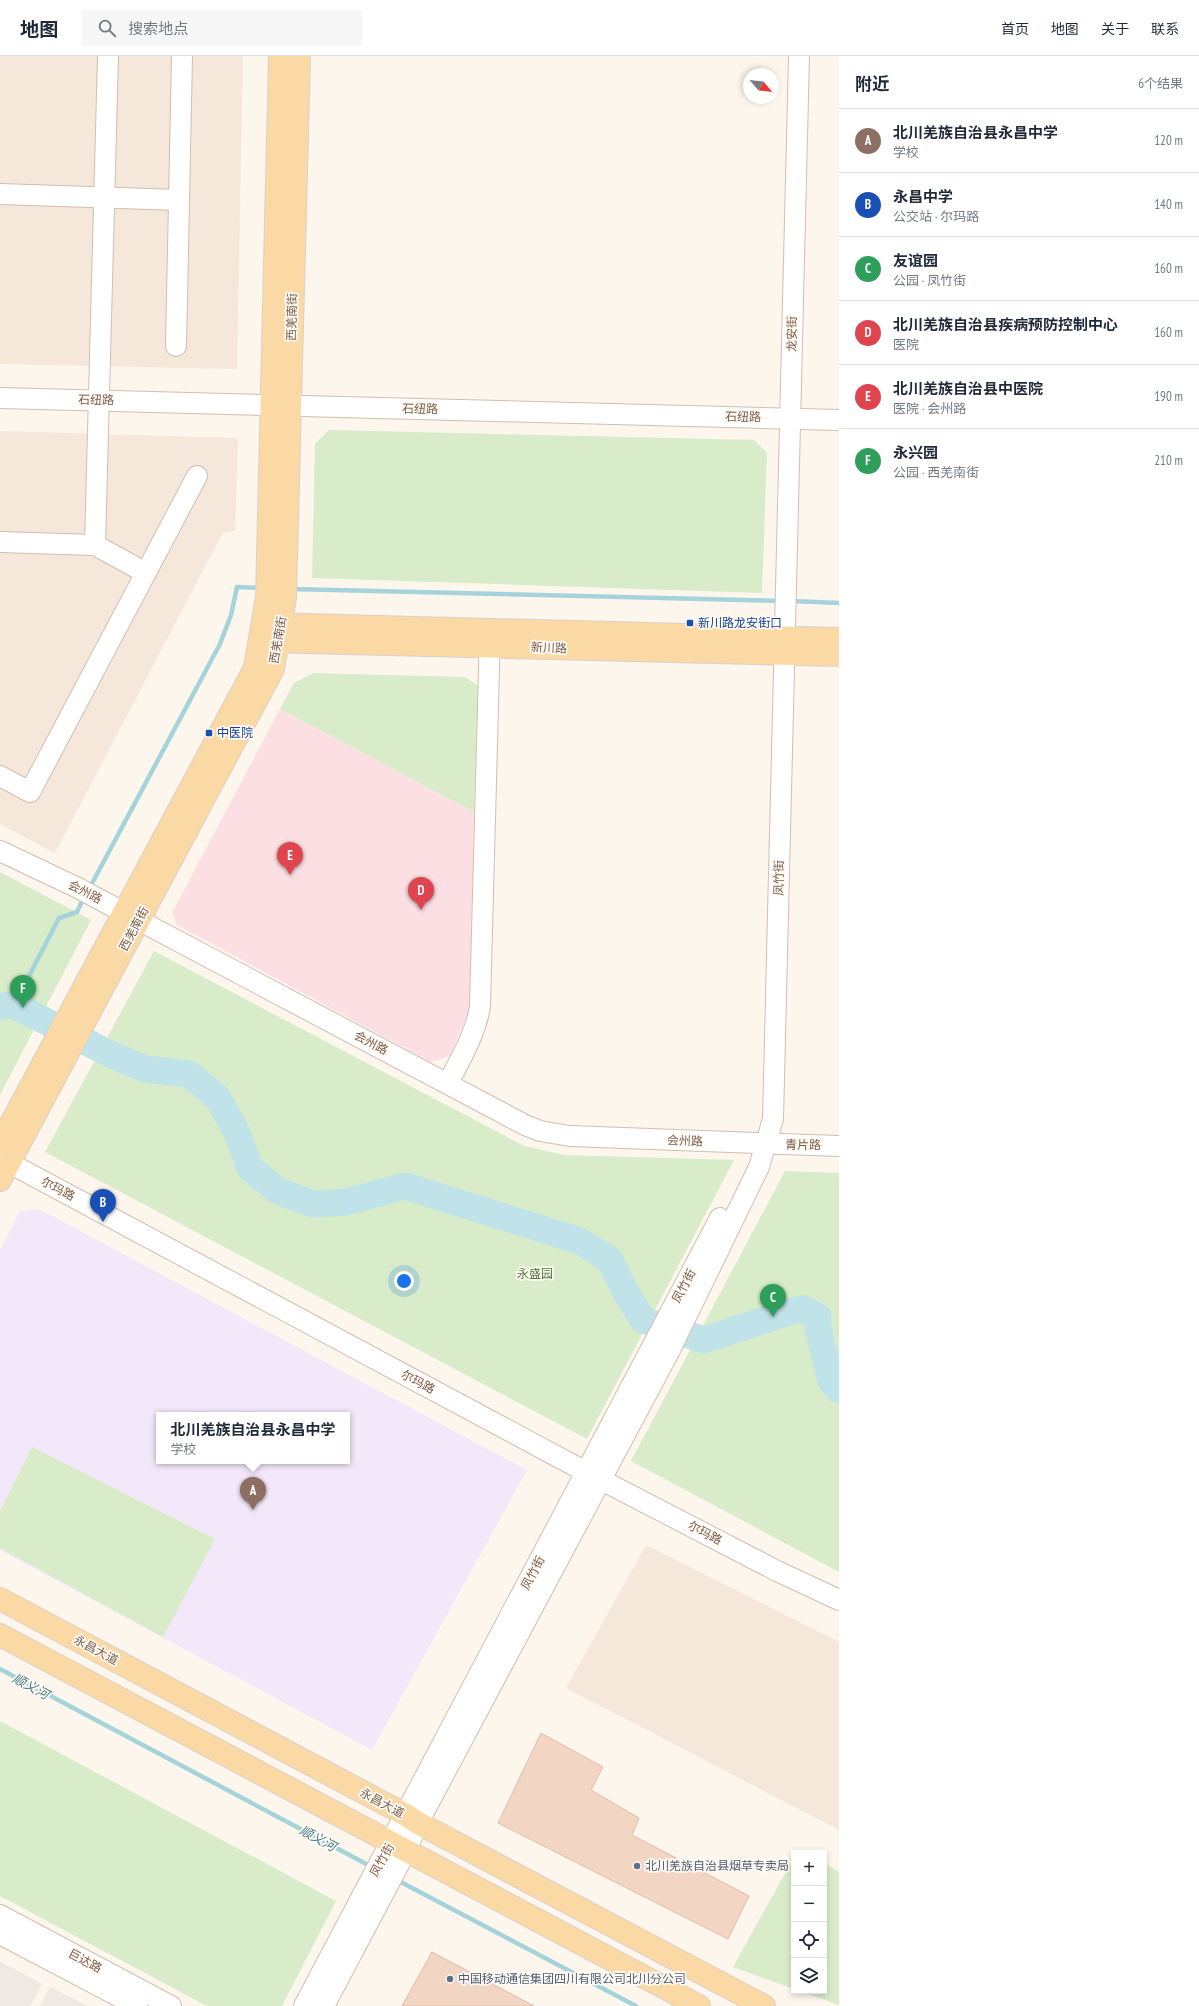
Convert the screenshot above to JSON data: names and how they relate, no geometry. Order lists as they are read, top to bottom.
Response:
{
  "streets": {
    "main road": ["西羌南街", "新川路", "永昌大道"],
    "street": [
      "龙安街",
      "石纽路",
      "凤竹街",
      "会州路",
      "青片路",
      "尔玛路",
      "巨达路"
    ]
  },
  "crossings": [
    ["西羌南街", "石纽路"],
    ["西羌南街", "新川路"],
    ["西羌南街", "会州路"],
    ["西羌南街", "尔玛路"],
    ["龙安街", "石纽路"],
    ["龙安街", "凤竹街"],
    ["新川路", "凤竹街"],
    ["凤竹街", "会州路"],
    ["凤竹街", "青片路"],
    ["凤竹街", "尔玛路"],
    ["凤竹街", "永昌大道"],
    ["会州路", "青片路"]
  ],
  "water": ["顺义河"],
  "parks": ["永盛园"],
  "places": {
    "transit": ["新川路龙安街口", "中医院"],
    "other": ["北川羌族自治县烟草专卖局", "中国移动通信集团四川有限公司北川分公司"]
  },
  "north": "bottom right",
  "page": {
    "header": "地图",
    "search": "搜索地点",
    "nav": [
      "首页",
      "地图",
      "关于",
      "联系"
    ],
    "heading": ["附近", "6个结果"],
    "list": [
      {
        "mark": "A",
        "name": "北川羌族自治县永昌中学",
        "note": "学校",
        "value": "120 m"
      },
      {
        "mark": "B",
        "name": "永昌中学",
        "note": "公交站 · 尔玛路",
        "value": "140 m"
      },
      {
        "mark": "C",
        "name": "友谊园",
        "note": "公园 · 凤竹街",
        "value": "160 m"
      },
      {
        "mark": "D",
        "name": "北川羌族自治县疾病预防控制中心",
        "note": "医院",
        "value": "160 m"
      },
      {
        "mark": "E",
        "name": "北川羌族自治县中医院",
        "note": "医院 · 会州路",
        "value": "190 m"
      },
      {
        "mark": "F",
        "name": "永兴园",
        "note": "公园 · 西羌南街",
        "value": "210 m"
      }
    ],
    "pins": [
      "E",
      "D",
      "F",
      "B",
      "C",
      "A"
    ],
    "popup": ["北川羌族自治县永昌中学", "学校"],
    "map_buttons": ["+", "−"]
  }
}
